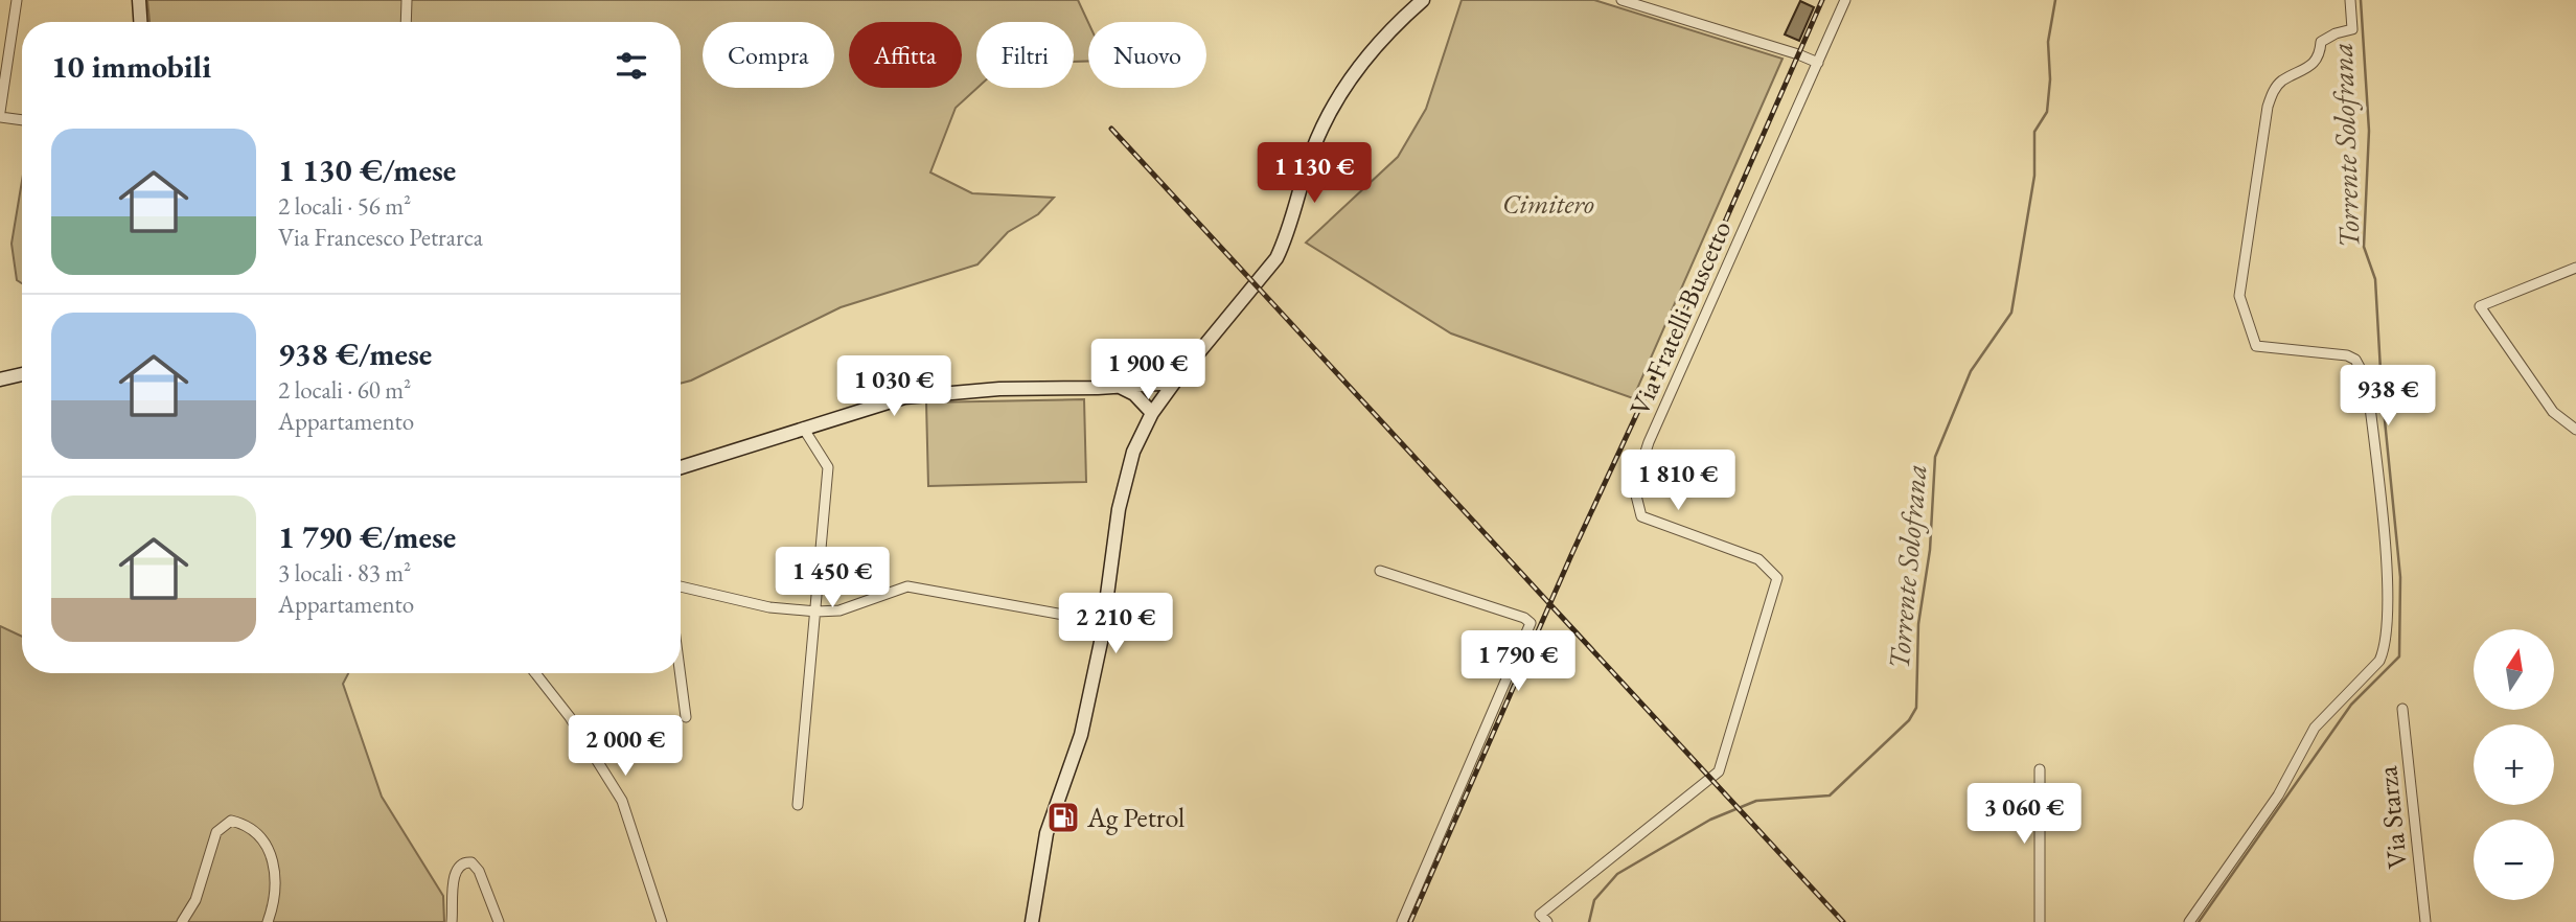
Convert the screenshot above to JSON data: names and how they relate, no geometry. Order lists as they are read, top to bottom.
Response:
{
  "streets": {
    "street": ["Via Fratelli Buscetto", "Via Starza"]
  },
  "water": ["Torrente Solofrana"],
  "parks": ["Cimitero"],
  "places": {
    "fuel station": ["Ag Petrol"]
  },
  "north": "top",
  "page": {
    "chip": [
      "Compra",
      "Affitta",
      "Filtri",
      "Nuovo"
    ],
    "heading": "10 immobili",
    "list": [
      {
        "name": "1 130 €/mese",
        "note": "2 locali · 56 m² · Via Francesco Petrarca"
      },
      {
        "name": "938 €/mese",
        "note": "2 locali · 60 m² · Appartamento"
      },
      {
        "name": "1 790 €/mese",
        "note": "3 locali · 83 m² · Appartamento"
      }
    ],
    "price": [
      "1 130 €",
      "1 900 €",
      "1 030 €",
      "938 €",
      "1 810 €",
      "1 450 €",
      "2 210 €",
      "1 790 €",
      "2 000 €",
      "3 060 €"
    ],
    "map_buttons": ["+", "−"]
  }
}
